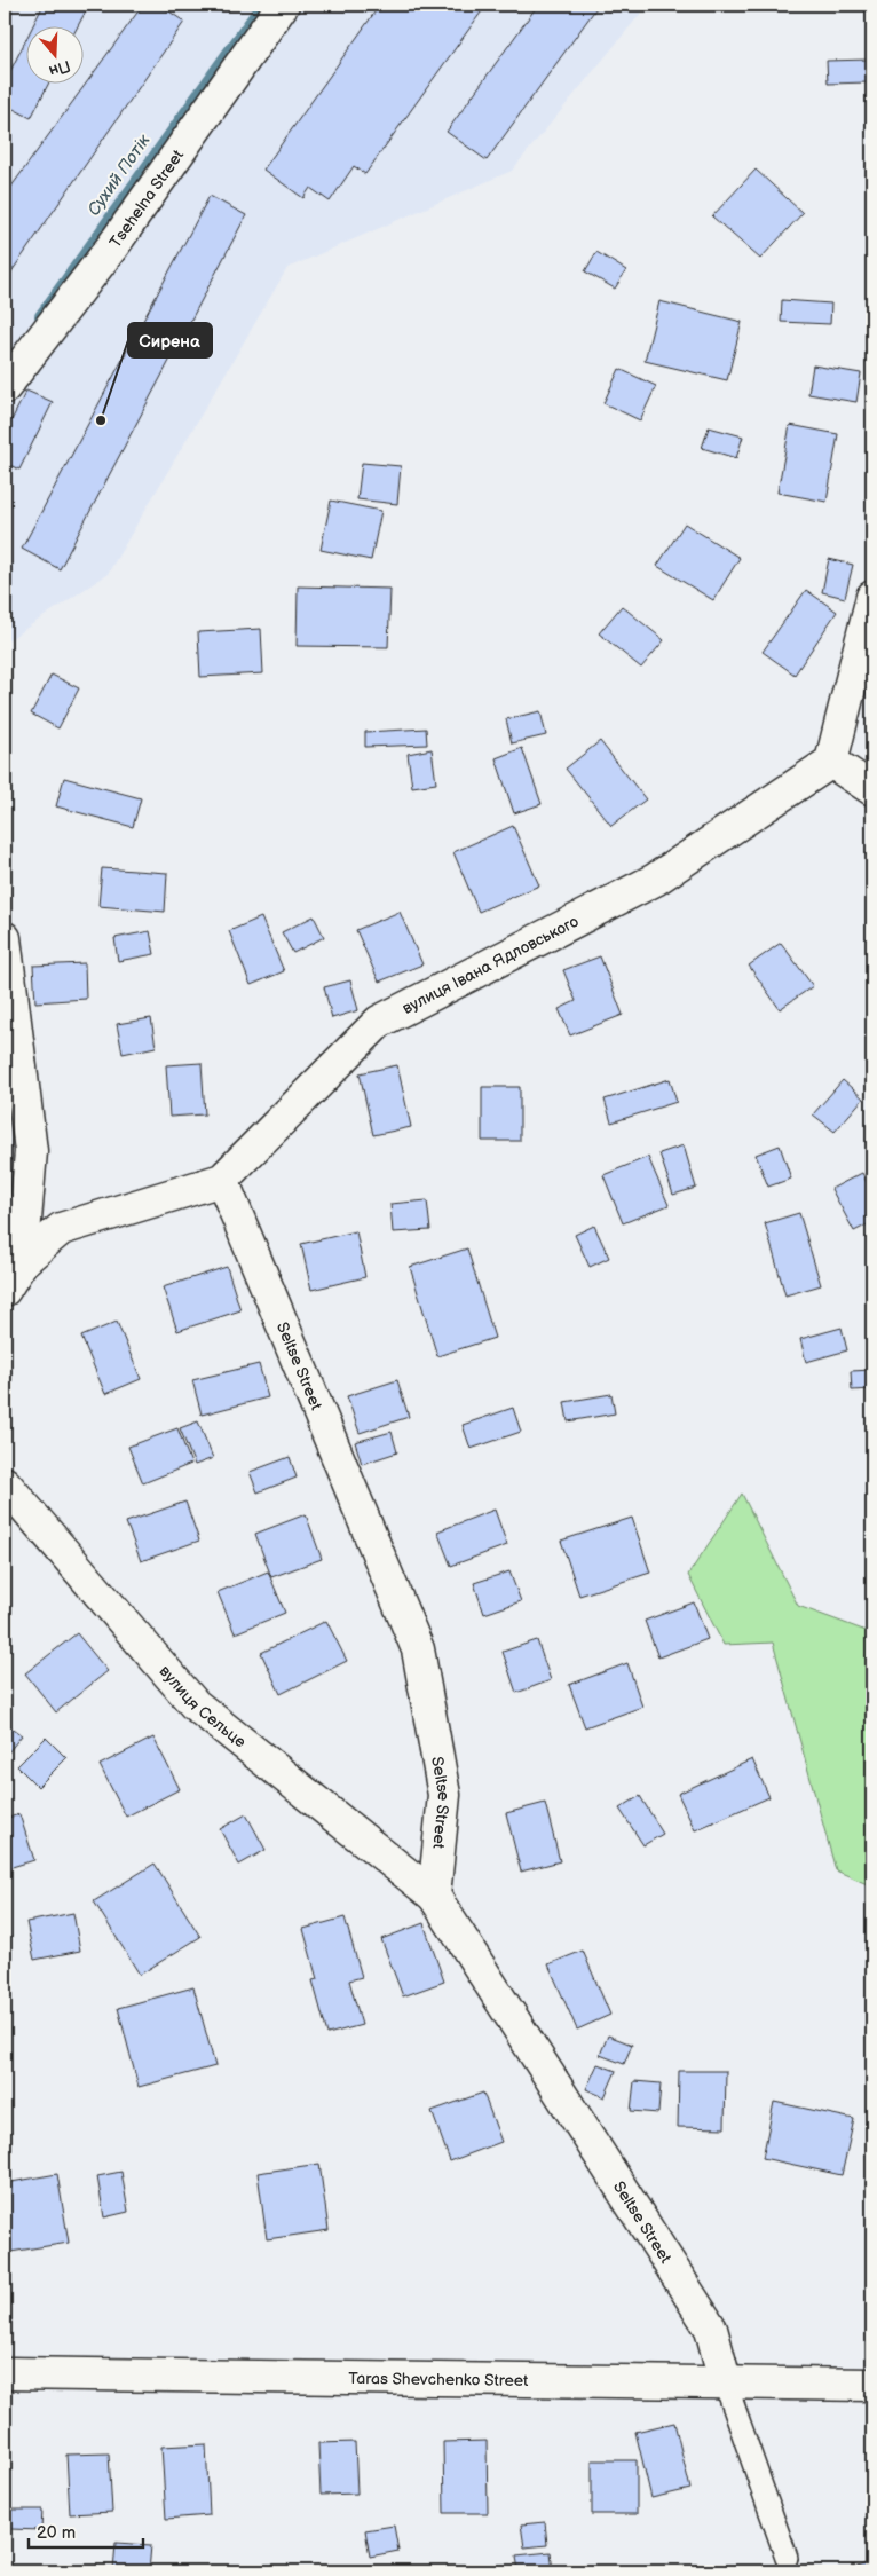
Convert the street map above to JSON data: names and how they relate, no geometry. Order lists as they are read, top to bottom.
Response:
{
  "streets": {
    "street": [
      "Tsehelna Street",
      "вулиця Івана Ядловського",
      "Seltse Street",
      "вулиця Сельце",
      "Taras Shevchenko Street"
    ]
  },
  "crossings": [
    ["вулиця Івана Ядловського", "Seltse Street"],
    ["Seltse Street", "вулиця Сельце"],
    ["Seltse Street", "Taras Shevchenko Street"]
  ],
  "water": ["Сухий Потік"],
  "places": ["Сирена"],
  "scale_bar": "20 m",
  "north": "bottom"
}
